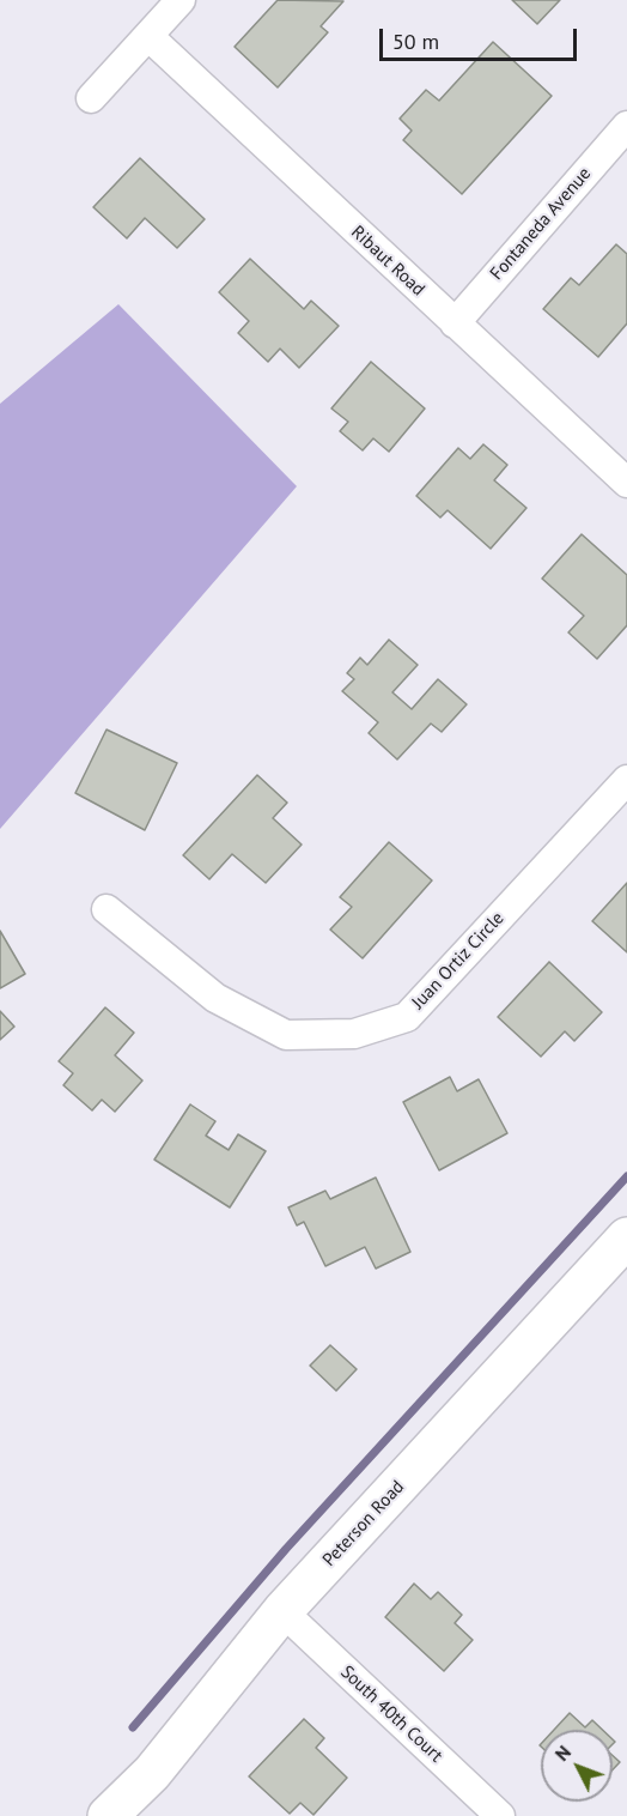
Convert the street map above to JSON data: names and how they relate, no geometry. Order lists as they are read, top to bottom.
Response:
{
  "streets": {
    "street": [
      "Fontaneda Avenue",
      "Ribaut Road",
      "Juan Ortiz Circle",
      "Peterson Road",
      "South 40th Court"
    ]
  },
  "crossings": [
    ["Fontaneda Avenue", "Ribaut Road"],
    ["Peterson Road", "South 40th Court"]
  ],
  "scale_bar": "50 m",
  "north": "top left"
}
